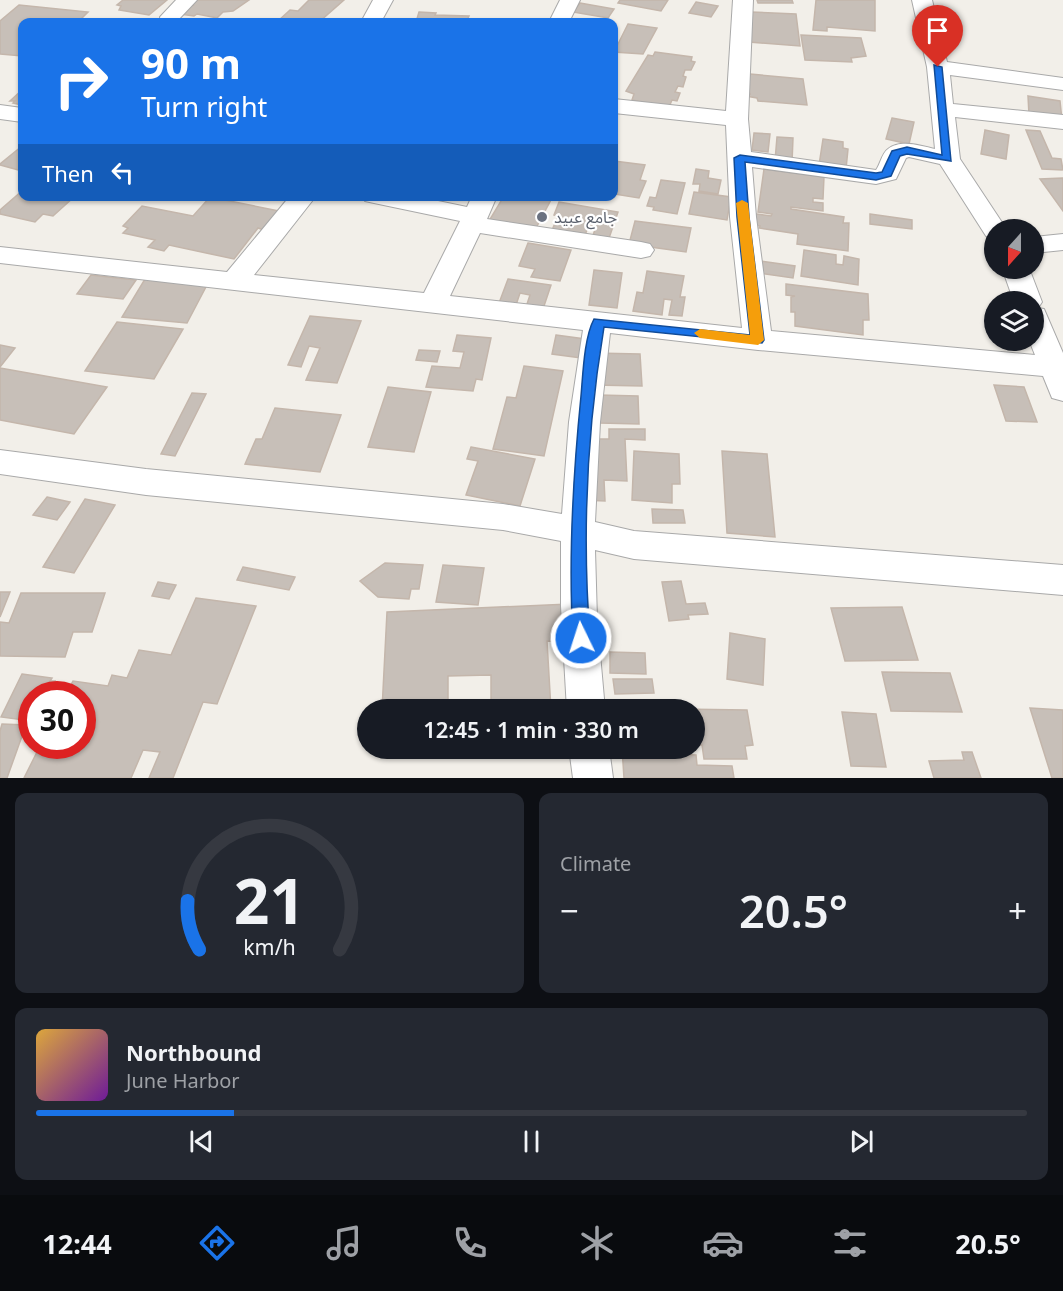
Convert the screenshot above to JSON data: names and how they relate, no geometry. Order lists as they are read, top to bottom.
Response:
{
  "places": ["جامع عبيد"],
  "north": "bottom",
  "page": {
    "turn": ["90 m", "Turn right"],
    "then": "Then",
    "limit": "30",
    "trip": "12:45 · 1 min · 330 m",
    "tile": "Climate",
    "heat": ["−", "20.5°", "+"],
    "song": ["Northbound", "June Harbor"],
    "tabs": ["12:44", "20.5°"],
    "gauge": ["21", "km/h"]
  }
}
